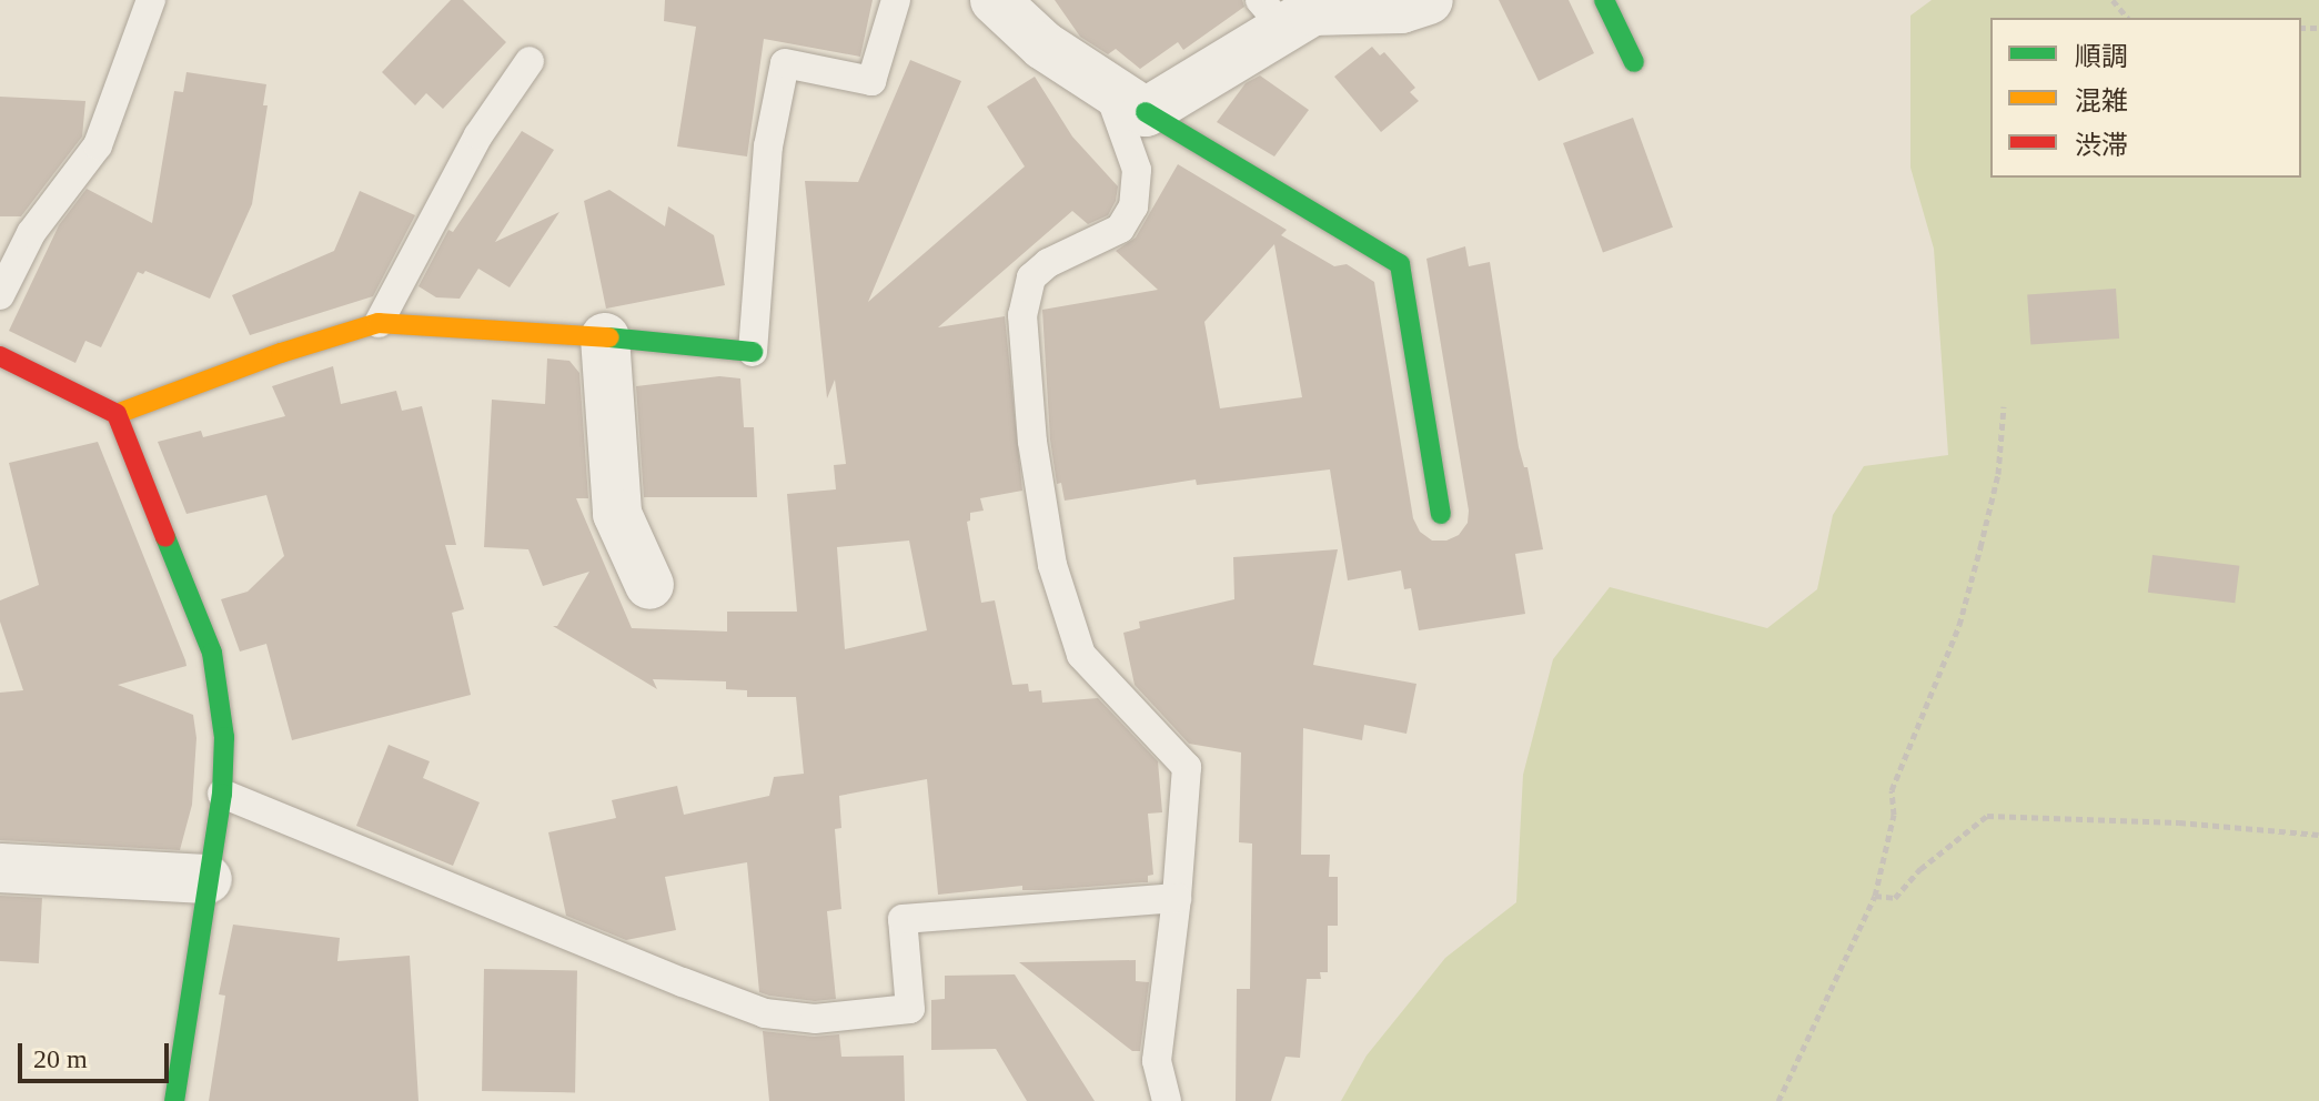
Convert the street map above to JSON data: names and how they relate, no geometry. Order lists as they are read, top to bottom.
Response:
{
  "legend": ["順調", "混雑", "渋滞"],
  "scale_bar": "20 m"
}
